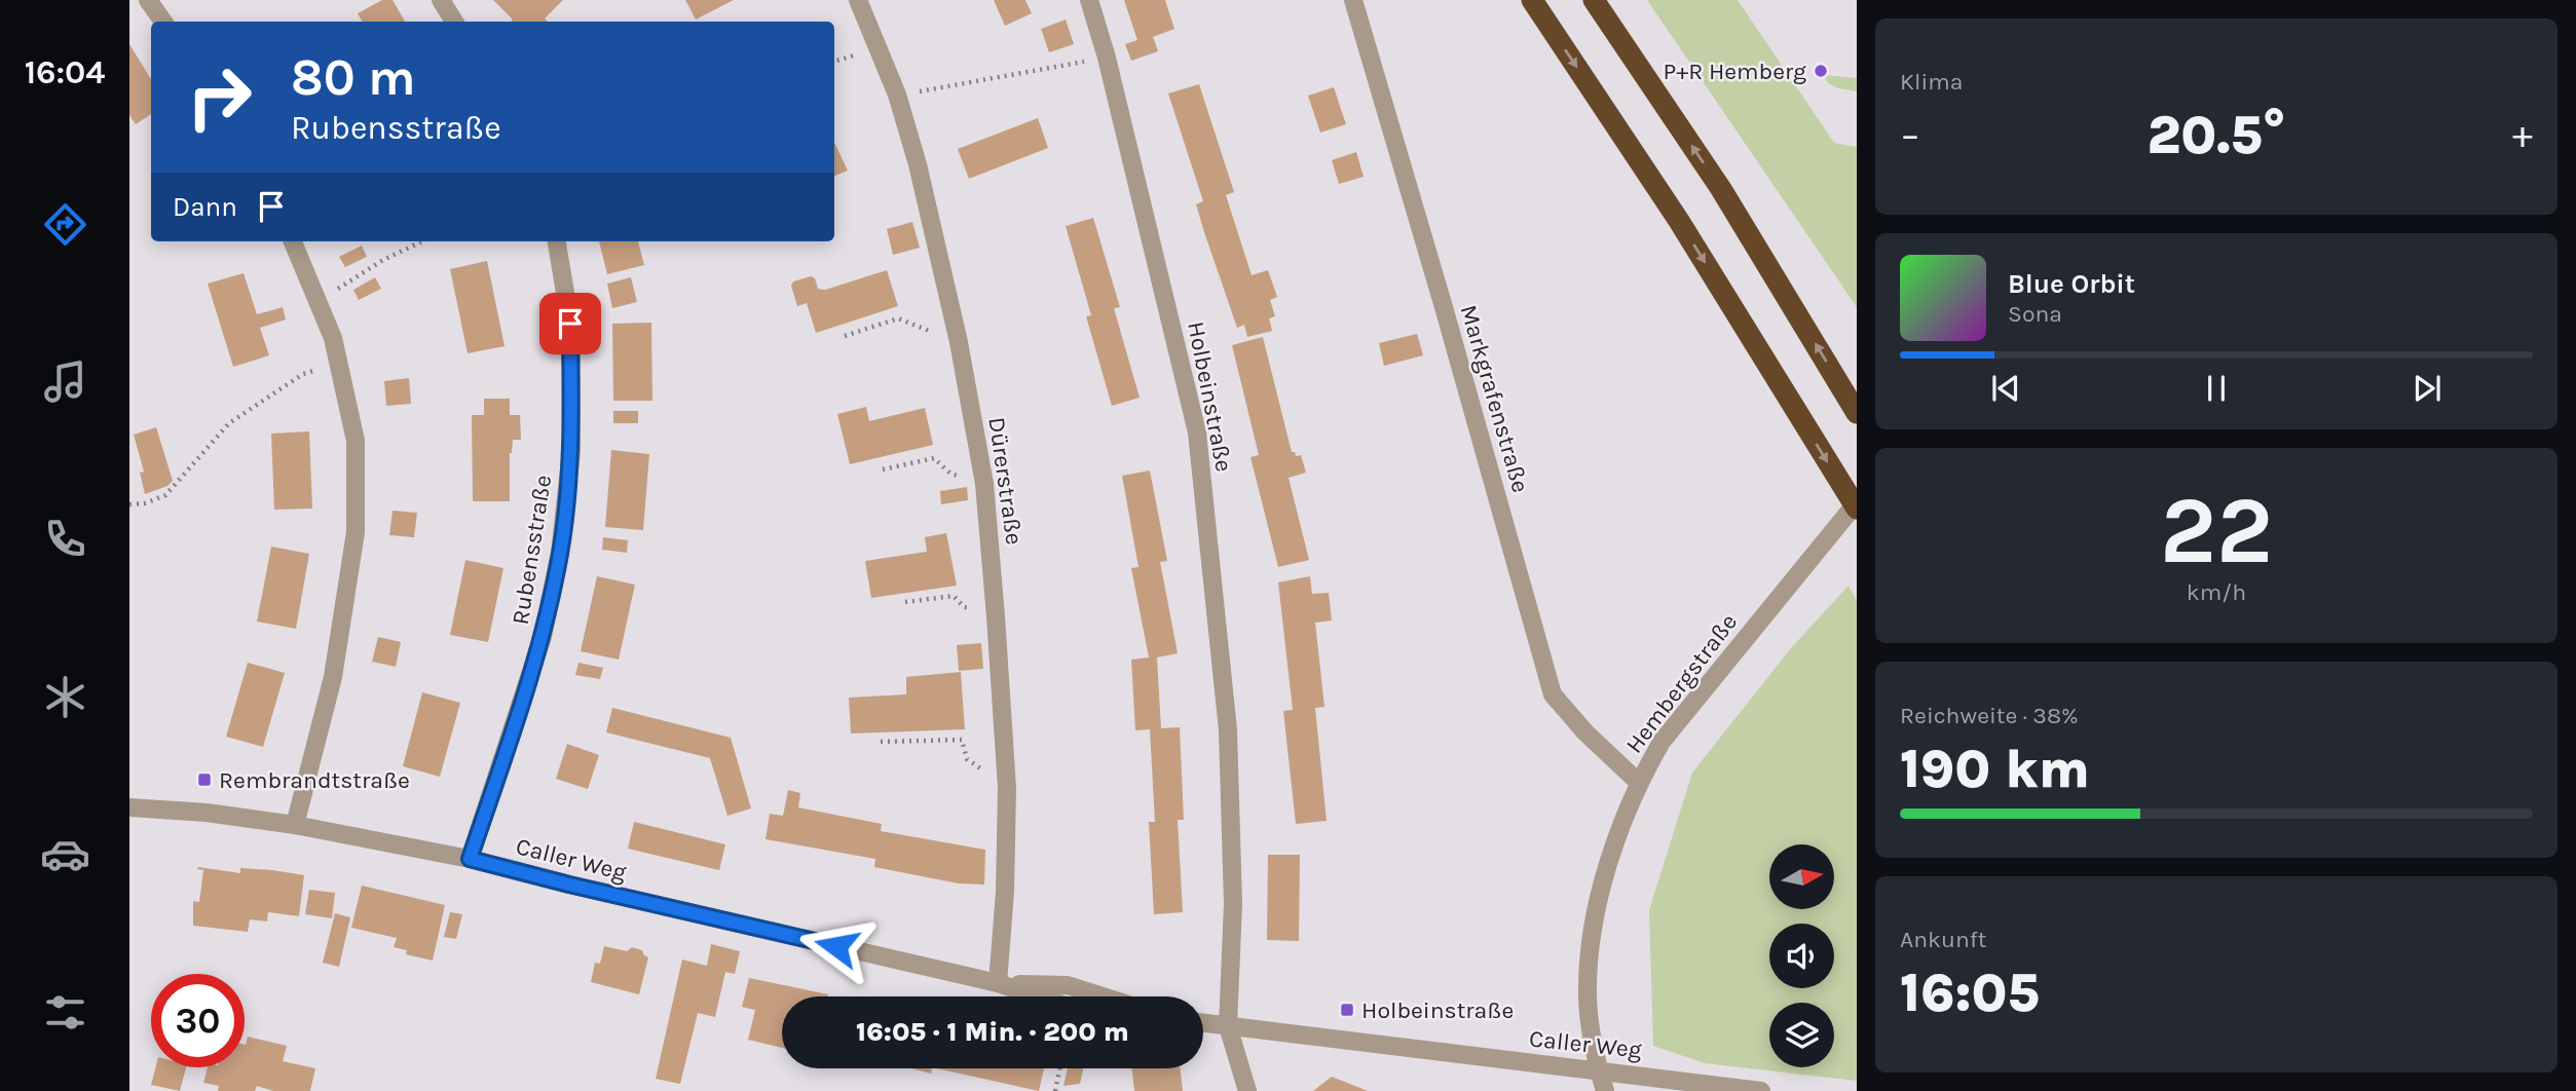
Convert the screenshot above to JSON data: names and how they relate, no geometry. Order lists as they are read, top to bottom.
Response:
{
  "streets": {
    "street": [
      "Holbeinstraße",
      "Markgrafenstraße",
      "Dürerstraße",
      "Rubensstraße",
      "Hembergstraße",
      "Caller Weg"
    ]
  },
  "crossings": [
    ["Holbeinstraße", "Caller Weg"],
    ["Markgrafenstraße", "Hembergstraße"],
    ["Dürerstraße", "Caller Weg"],
    ["Rubensstraße", "Caller Weg"],
    ["Hembergstraße", "Caller Weg"]
  ],
  "places": {
    "other": ["P+R Hemberg"],
    "transit": ["Rembrandtstraße", "Holbeinstraße"]
  },
  "north": "right",
  "page": {
    "tabs": "16:04",
    "tile": [
      "Klima",
      ["22", "km/h"],
      ["Reichweite · 38%", "190 km"],
      ["Ankunft", "16:05"]
    ],
    "turn": ["80 m", "Rubensstraße"],
    "heat": ["−", "20.5°", "+"],
    "then": "Dann",
    "song": ["Blue Orbit", "Sona"],
    "limit": "30",
    "trip": "16:05 · 1 Min. · 200 m"
  }
}
